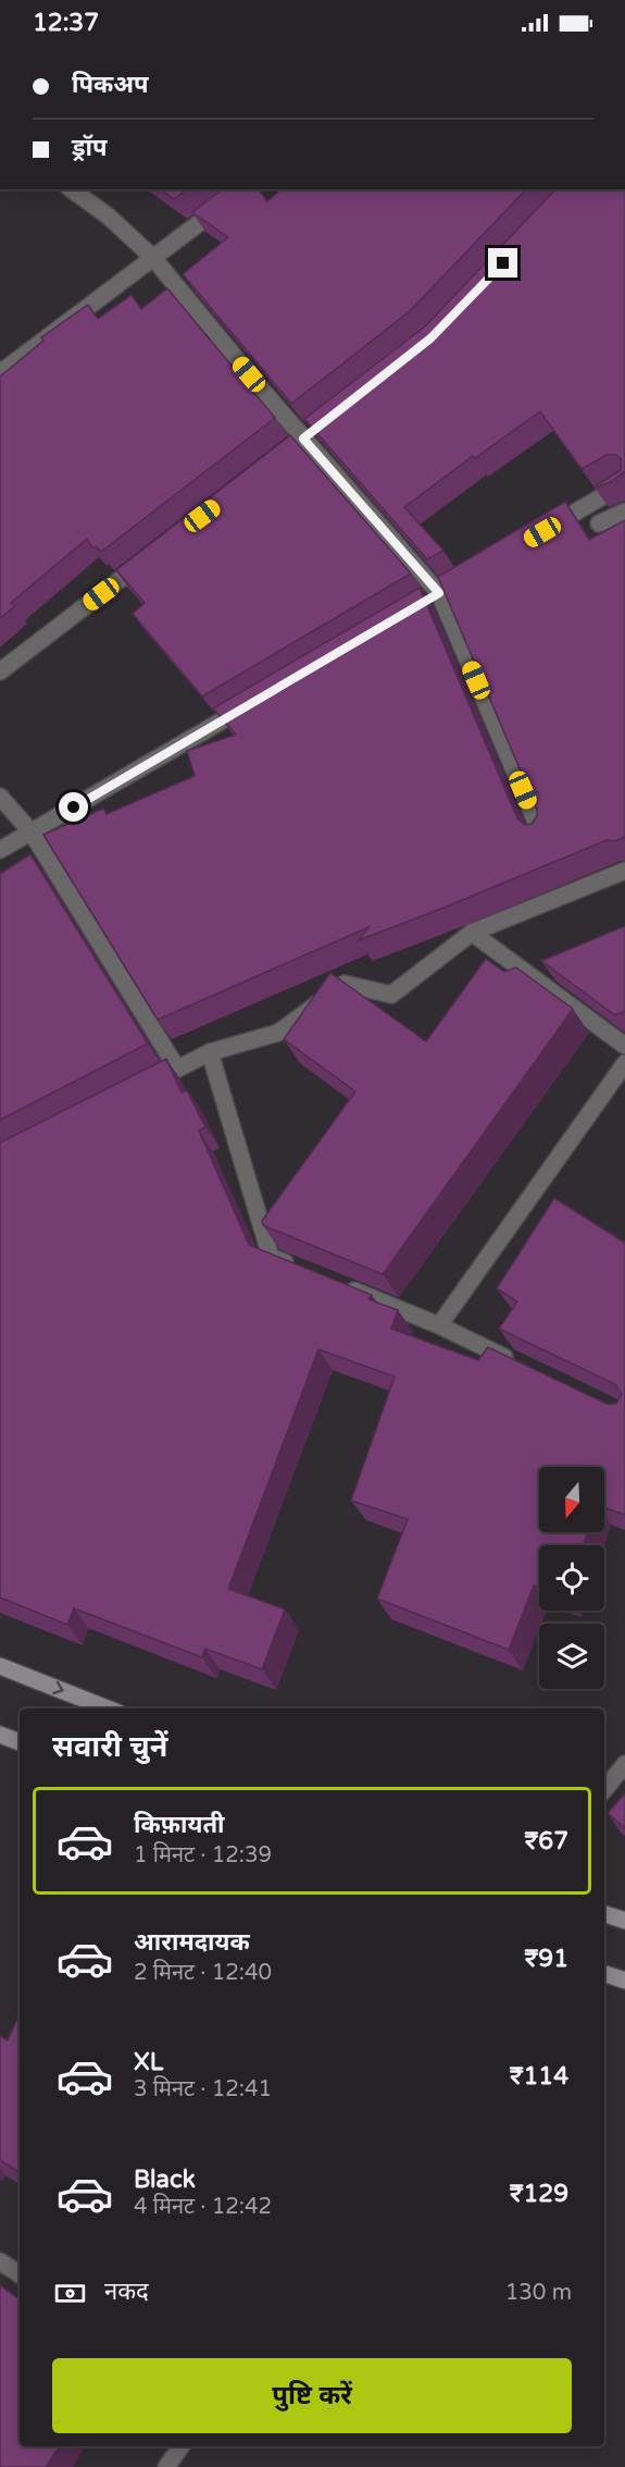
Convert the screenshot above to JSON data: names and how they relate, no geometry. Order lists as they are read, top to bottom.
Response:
{
  "north": "bottom",
  "page": {
    "status": "12:37",
    "banner": ["पिकअप", "ड्रॉप"],
    "heading": "सवारी चुनें",
    "list": [
      {
        "name": "किफ़ायती",
        "note": "1 मिनट · 12:39",
        "value": "₹67"
      },
      {
        "name": "आरामदायक",
        "note": "2 मिनट · 12:40",
        "value": "₹91"
      },
      {
        "name": "XL",
        "note": "3 मिनट · 12:41",
        "value": "₹114"
      },
      {
        "name": "Black",
        "note": "4 मिनट · 12:42",
        "value": "₹129"
      }
    ],
    "pay": ["नकद", "130 m"],
    "buttons": "पुष्टि करें"
  }
}
